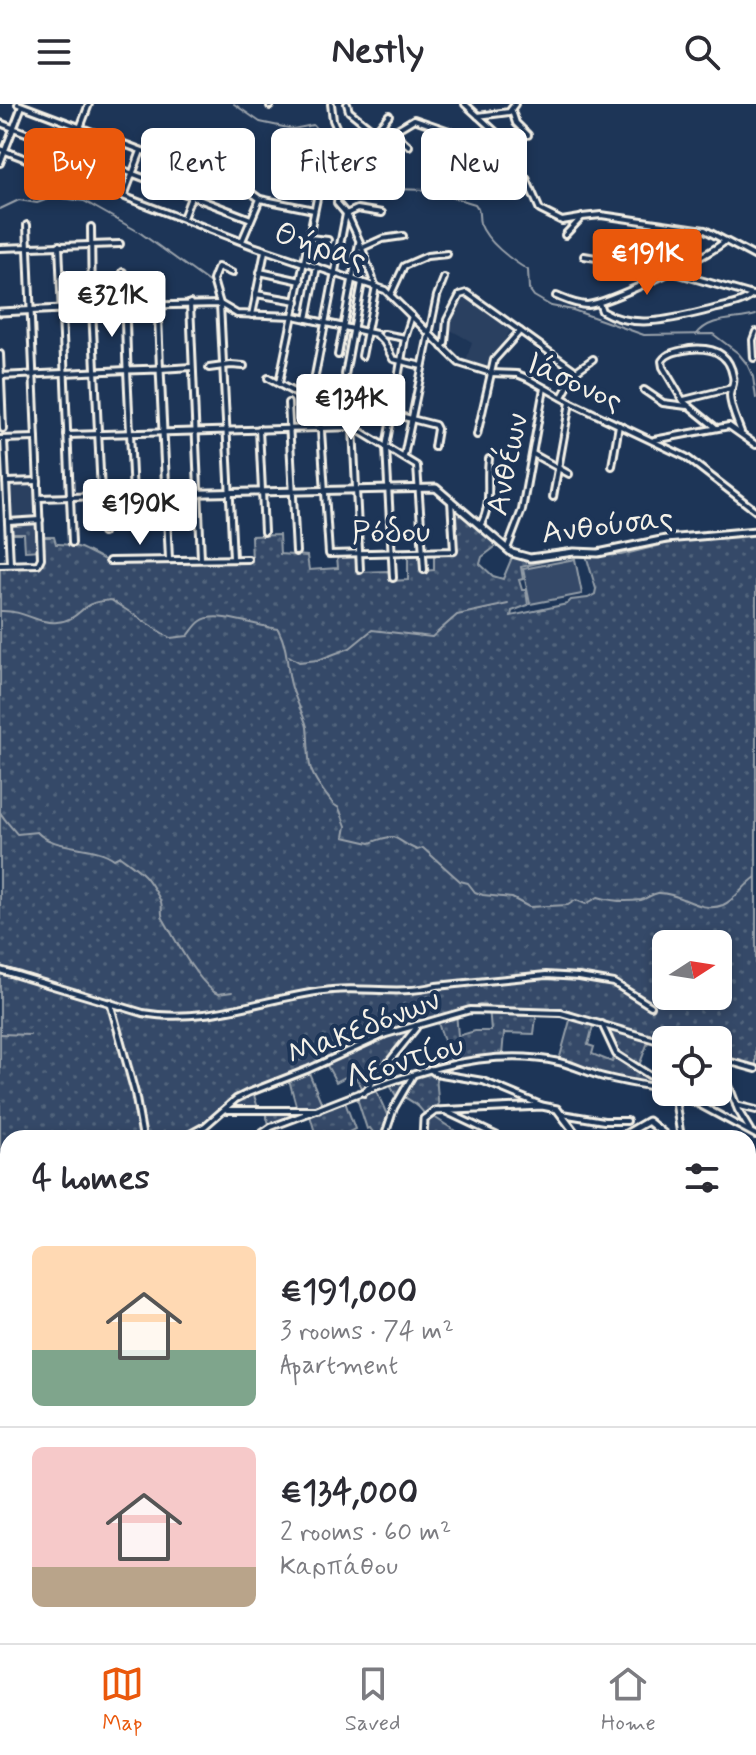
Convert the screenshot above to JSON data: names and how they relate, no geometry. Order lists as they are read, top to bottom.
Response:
{
  "streets": {
    "street": [
      "Θήρας",
      "Ιάσονος",
      "Ανθέων",
      "Ανθούσας",
      "Ρόδου",
      "Μακεδόνων",
      "Λεοντίου"
    ]
  },
  "crossings": [
    ["Θήρας", "Ιάσονος"],
    ["Ιάσονος", "Ανθέων"],
    ["Ανθέων", "Ανθούσας"],
    ["Ανθούσας", "Ρόδου"],
    ["Μακεδόνων", "Λεοντίου"]
  ],
  "north": "right",
  "page": {
    "header": "Nestly",
    "chip": [
      "Buy",
      "Rent",
      "Filters",
      "New"
    ],
    "price": [
      "€191K",
      "€321K",
      "€134K",
      "€190K"
    ],
    "heading": "4 homes",
    "list": [
      {
        "name": "€191,000",
        "note": "3 rooms · 74 m² · Apartment"
      },
      {
        "name": "€134,000",
        "note": "2 rooms · 60 m² · Καρπάθου"
      }
    ],
    "tabs": ["Map", "Saved", "Home"]
  }
}
